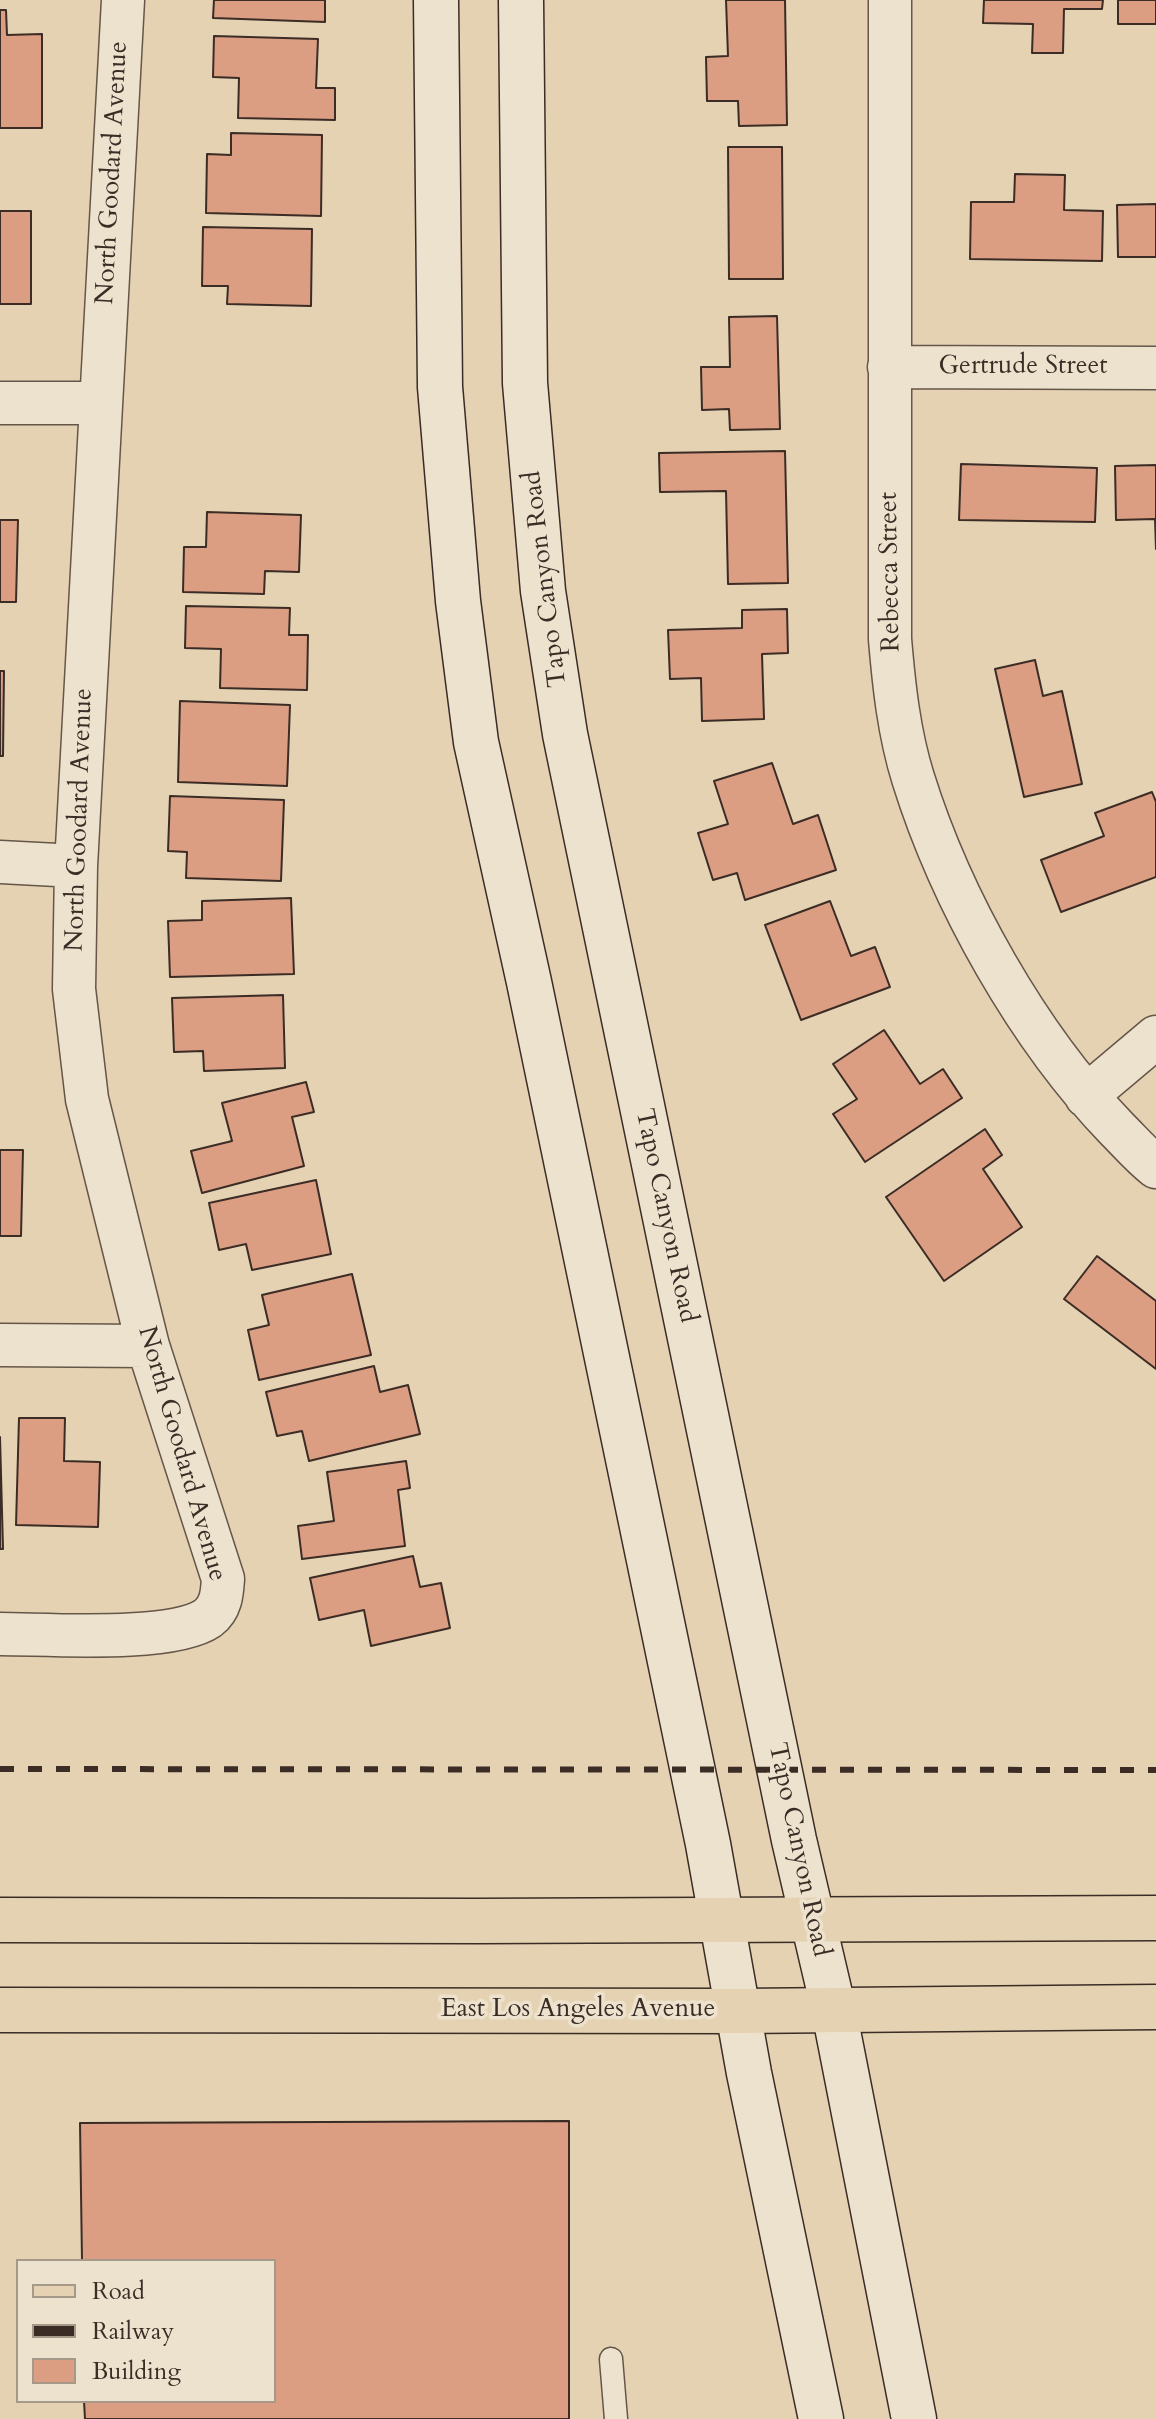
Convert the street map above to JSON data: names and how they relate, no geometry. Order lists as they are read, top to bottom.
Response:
{
  "streets": {
    "main road": ["Tapo Canyon Road", "East Los Angeles Avenue"],
    "street": ["North Goodard Avenue", "Gertrude Street", "Rebecca Street"]
  },
  "crossings": [
    ["Gertrude Street", "Rebecca Street"],
    ["Tapo Canyon Road", "East Los Angeles Avenue"]
  ],
  "legend": ["Road", "Railway", "Building"]
}
